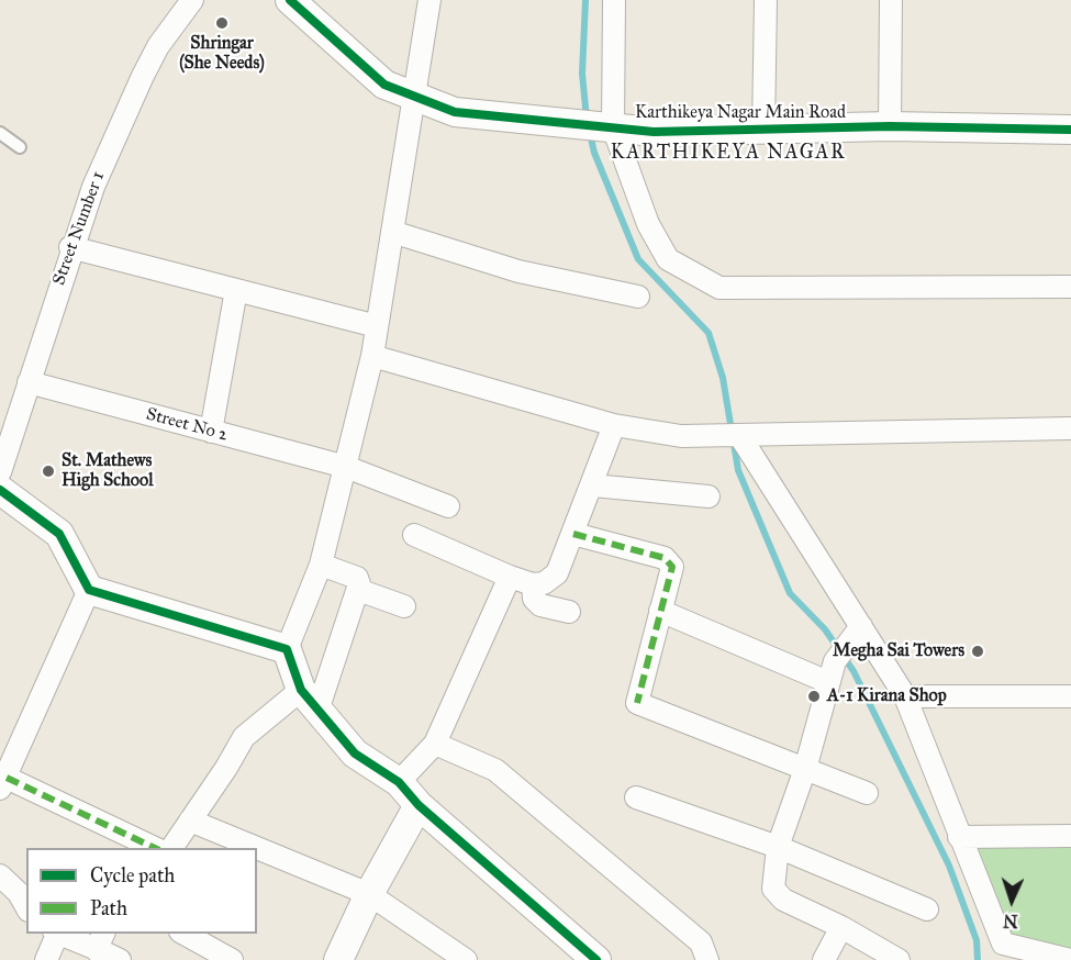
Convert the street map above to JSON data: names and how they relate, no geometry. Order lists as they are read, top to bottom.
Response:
{
  "streets": {
    "street": ["Karthikeya Nagar Main Road", "Street Number 1", "Street No 2"]
  },
  "crossings": [
    ["Street Number 1", "Street No 2"]
  ],
  "districts": ["KARTHIKEYA NAGAR"],
  "places": [
    "Shringar (She Needs)",
    "St. Mathews High School",
    "Megha Sai Towers",
    "A-1 Kirana Shop"
  ],
  "legend": ["Cycle path", "Path"],
  "north": "bottom"
}
